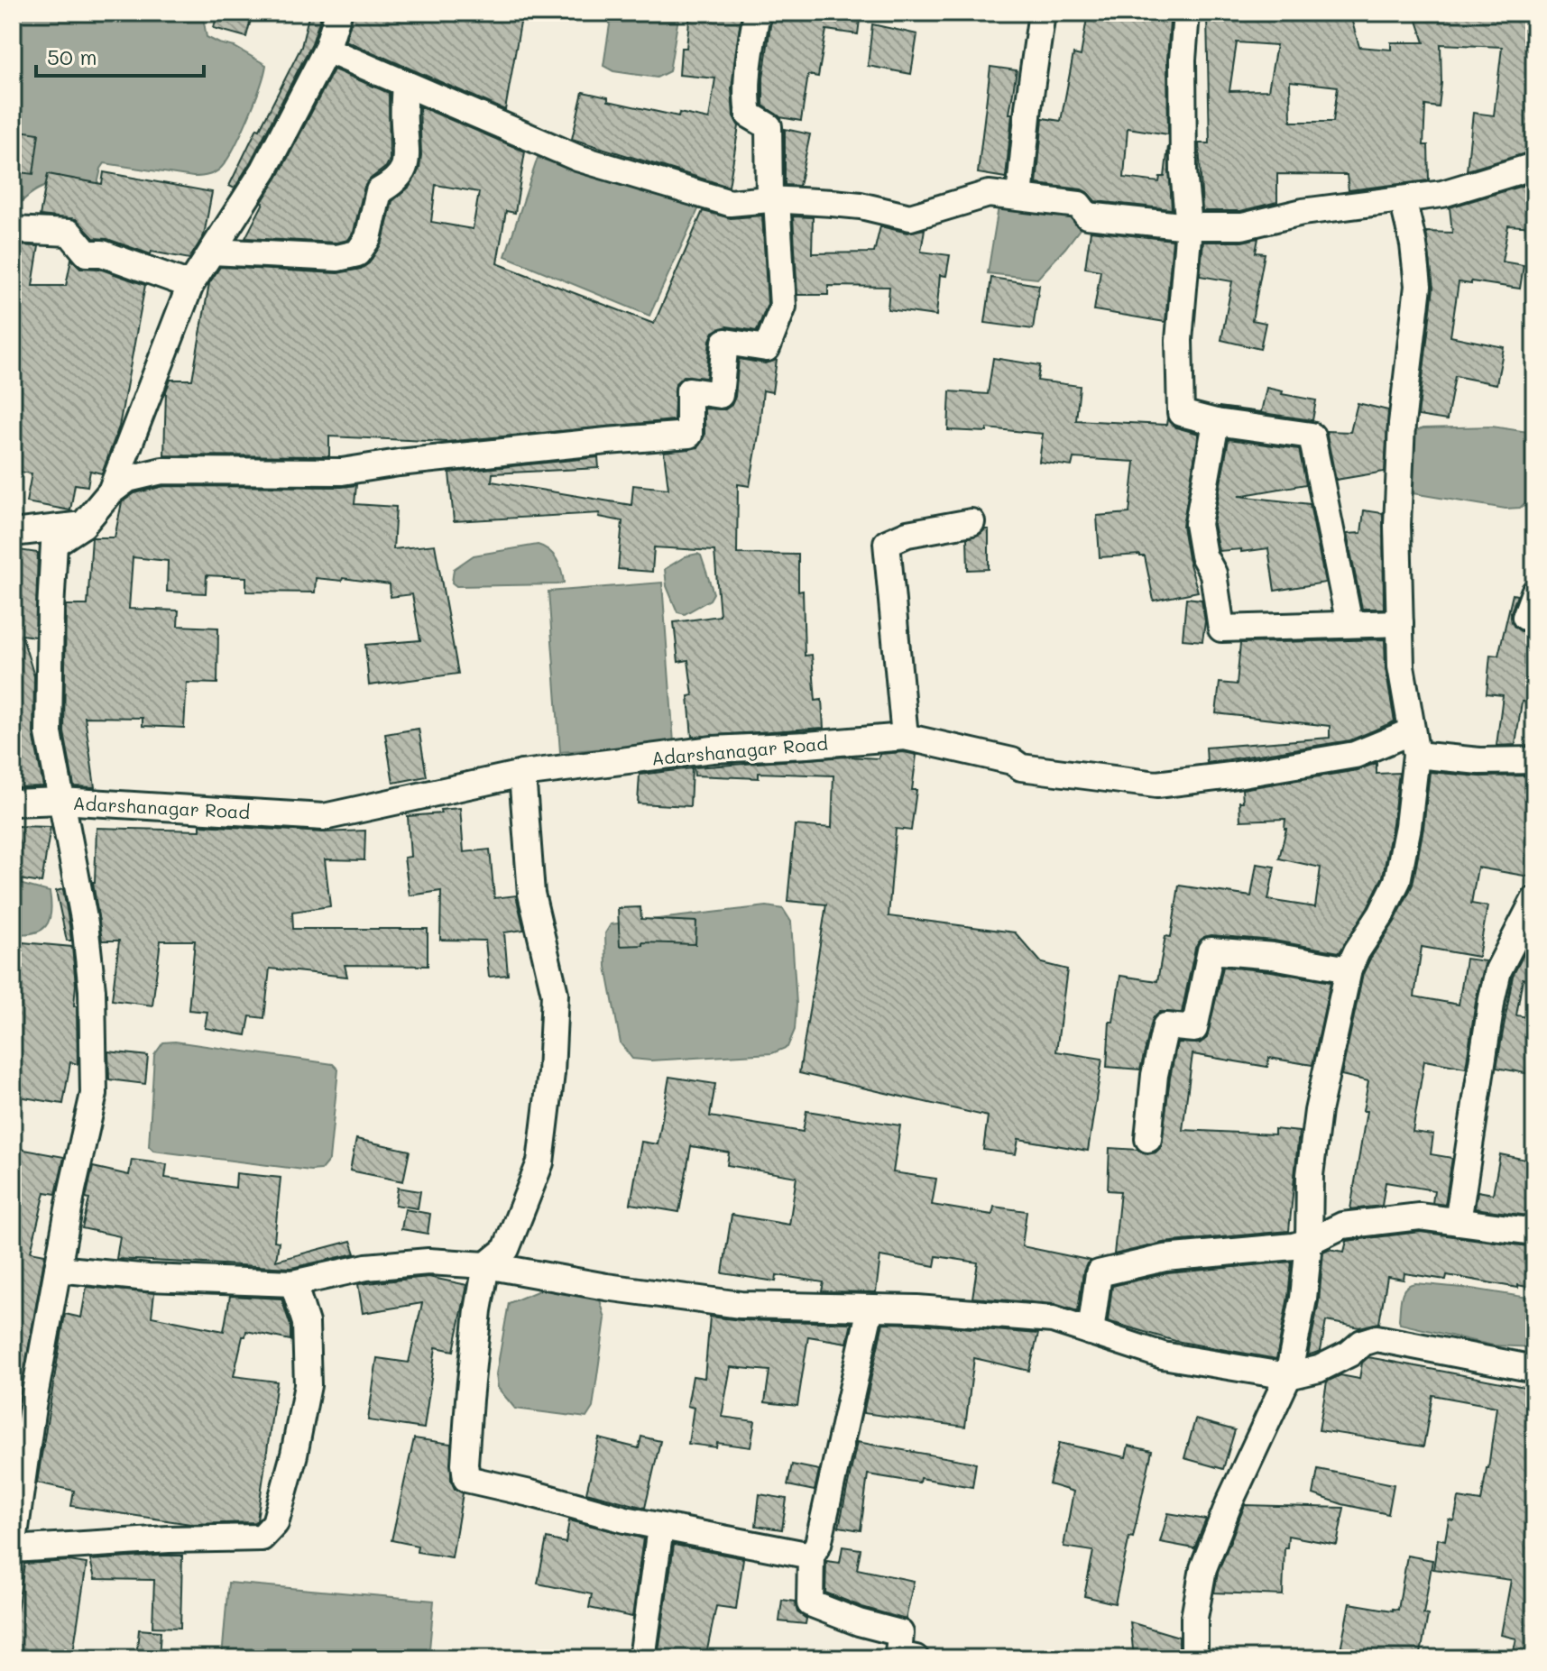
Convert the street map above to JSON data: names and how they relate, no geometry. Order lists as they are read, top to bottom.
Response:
{
  "streets": {
    "street": ["Adarshanagar Road"]
  },
  "scale_bar": "50 m"
}
